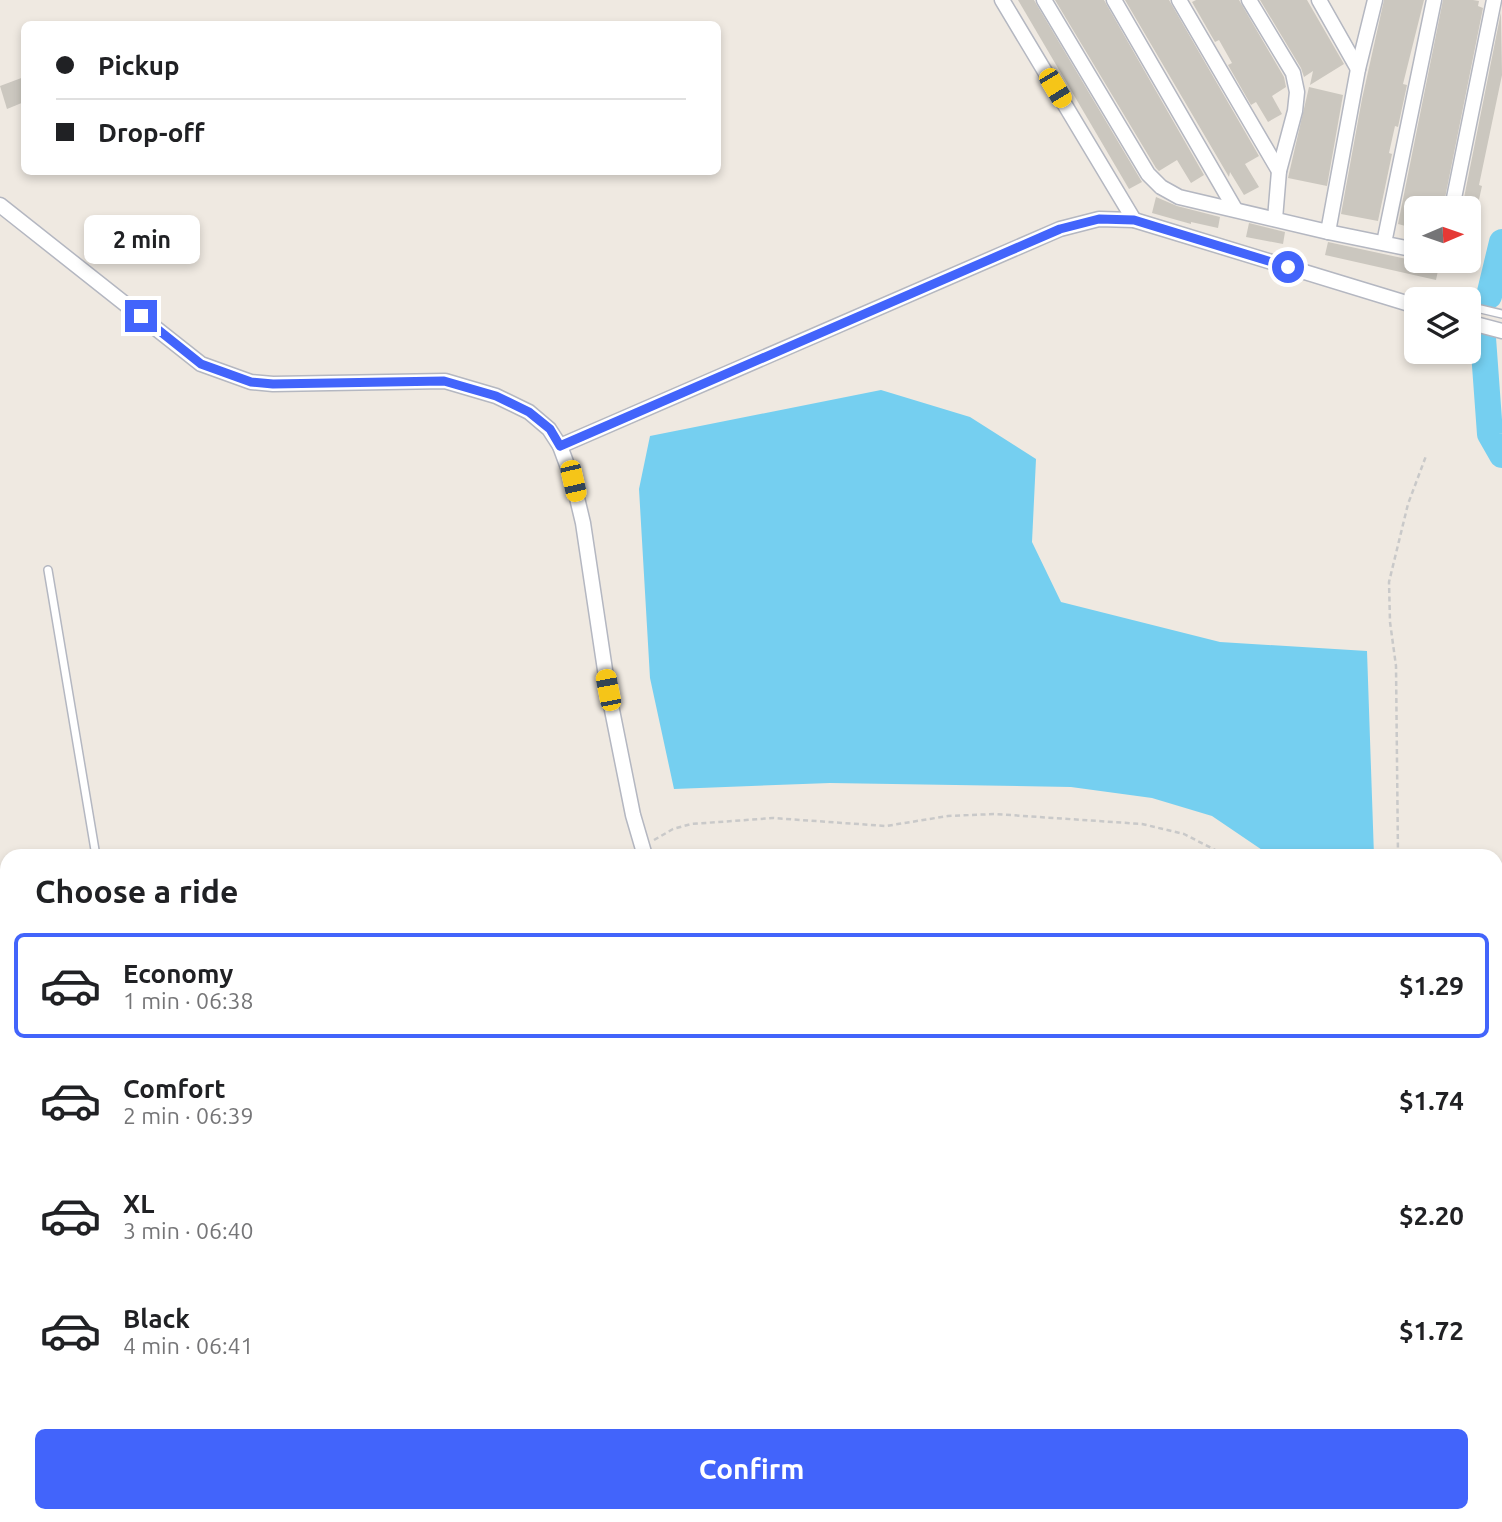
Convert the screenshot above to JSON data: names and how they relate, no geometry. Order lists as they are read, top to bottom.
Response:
{
  "north": "right",
  "page": {
    "banner": ["Pickup", "Drop-off"],
    "bubble": "2 min",
    "heading": "Choose a ride",
    "list": [
      {
        "name": "Economy",
        "note": "1 min · 06:38",
        "value": "$1.29"
      },
      {
        "name": "Comfort",
        "note": "2 min · 06:39",
        "value": "$1.74"
      },
      {
        "name": "XL",
        "note": "3 min · 06:40",
        "value": "$2.20"
      },
      {
        "name": "Black",
        "note": "4 min · 06:41",
        "value": "$1.72"
      }
    ],
    "buttons": "Confirm"
  }
}
